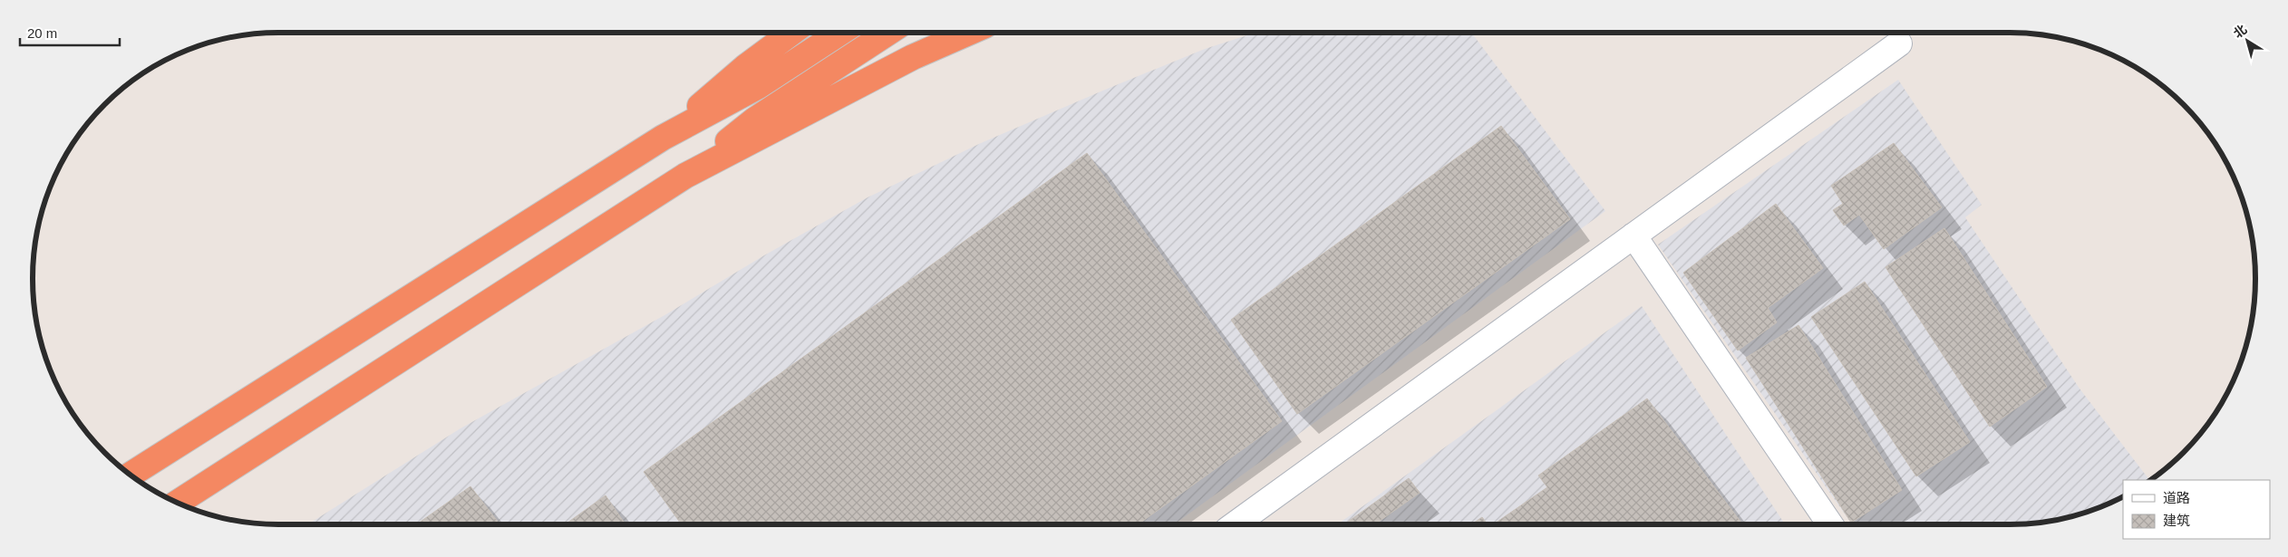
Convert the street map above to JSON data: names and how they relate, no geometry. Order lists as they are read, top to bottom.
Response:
{
  "legend": ["道路", "建筑"],
  "scale_bar": "20 m",
  "north": "top left"
}
